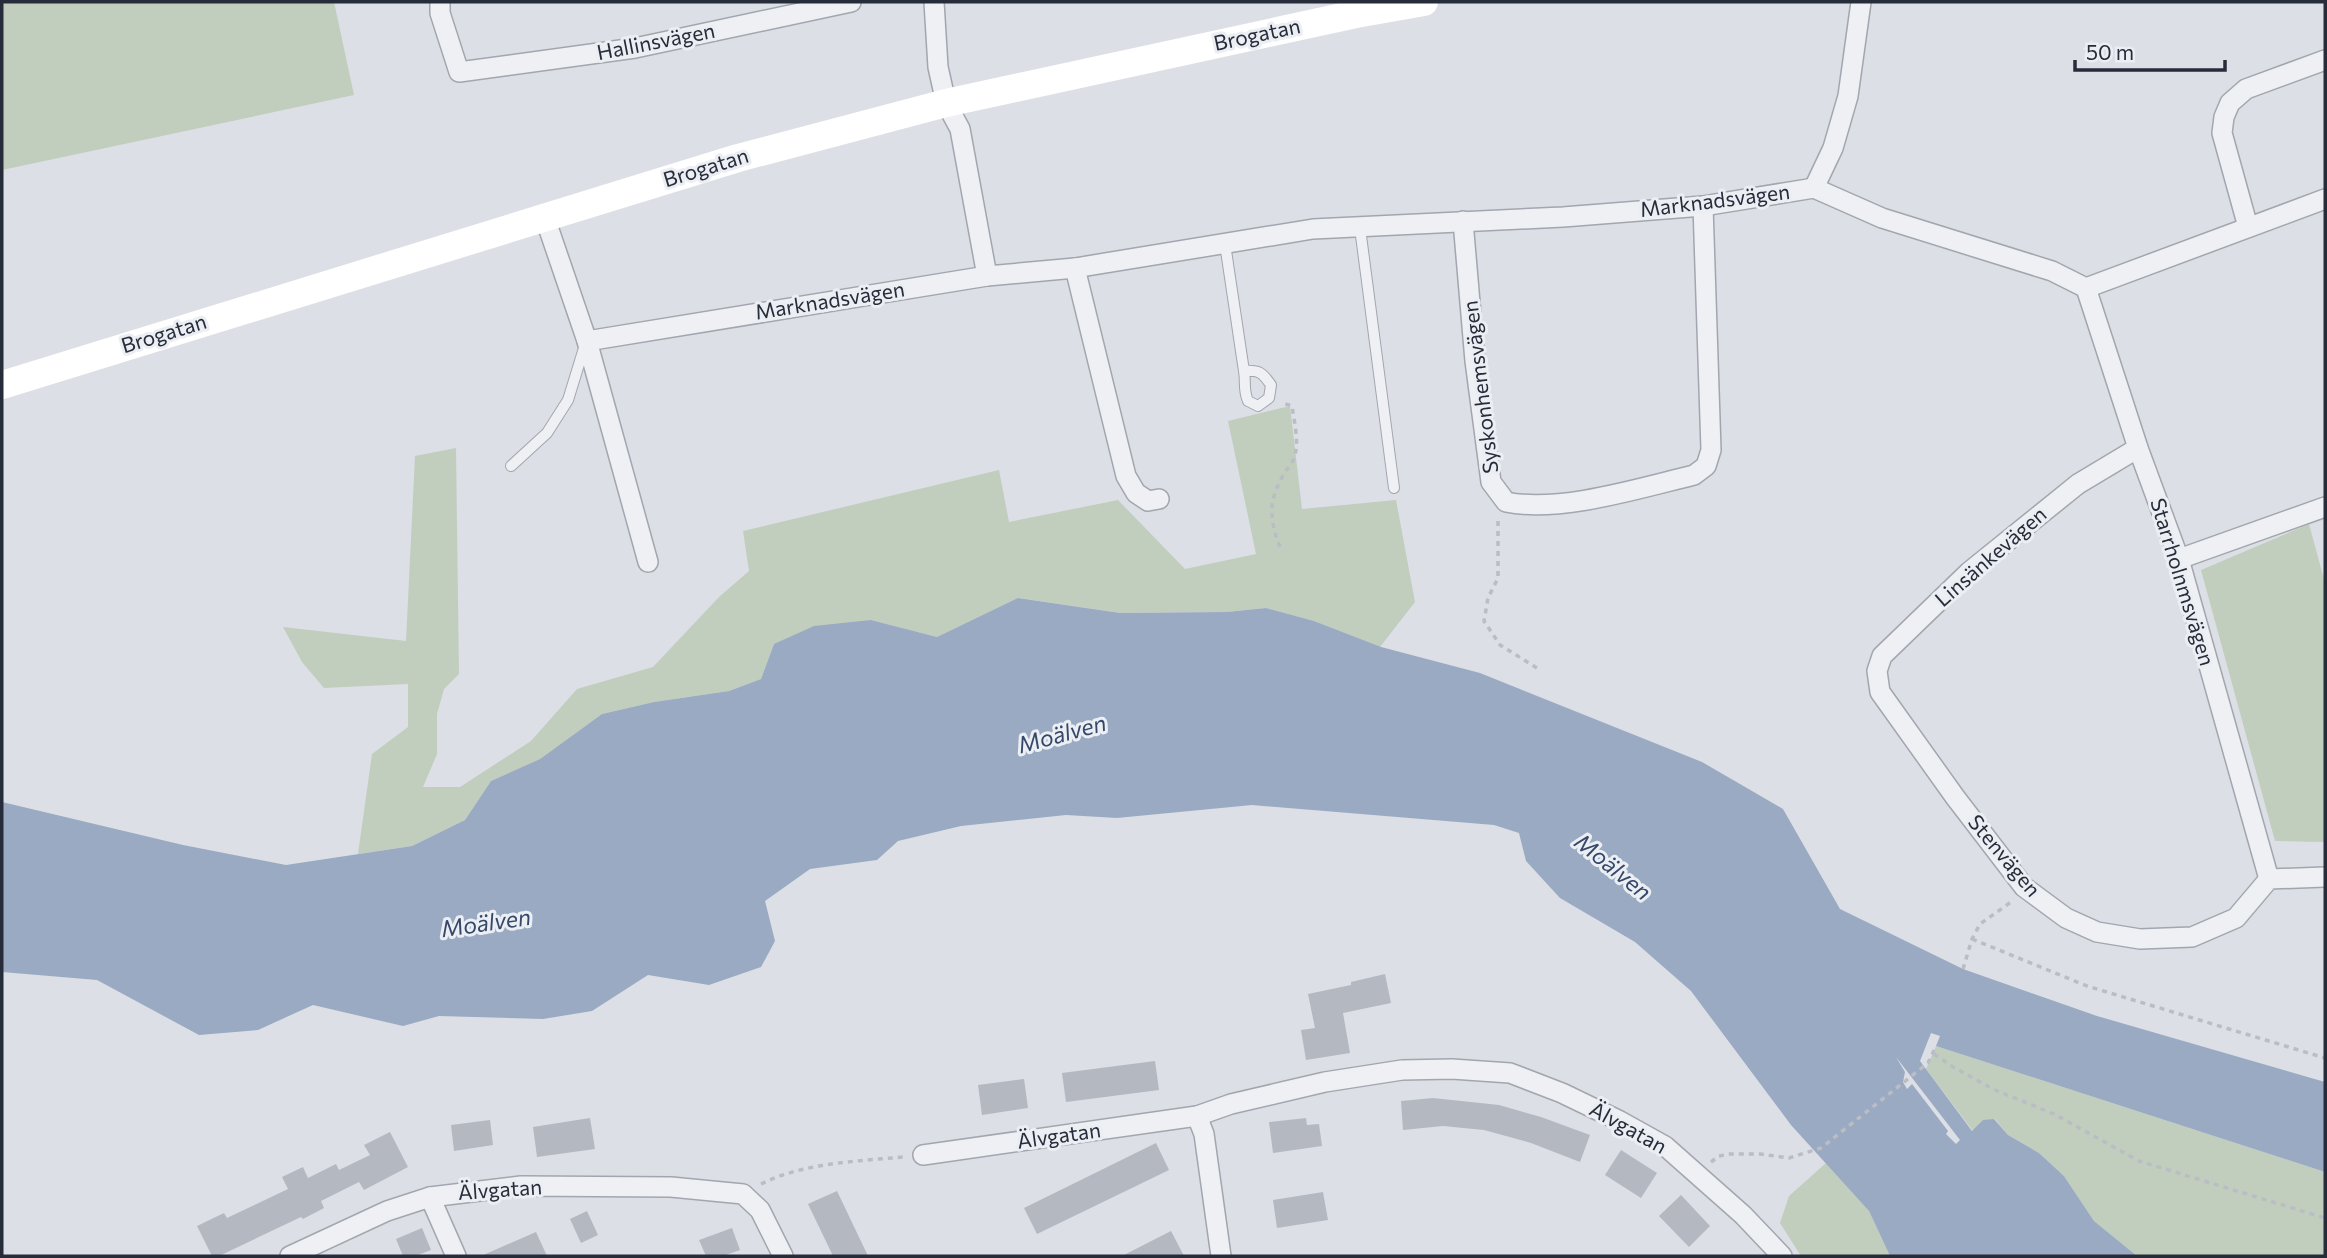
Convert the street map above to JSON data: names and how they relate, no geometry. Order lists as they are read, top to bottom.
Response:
{
  "streets": {
    "main road": ["Brogatan"],
    "street": [
      "Hallinsvägen",
      "Marknadsvägen",
      "Syskonhemsvägen",
      "Linsänkevägen",
      "Starrholnmsvägen",
      "Stenvägen",
      "Älvgatan"
    ]
  },
  "crossings": [
    ["Marknadsvägen", "Syskonhemsvägen"],
    ["Marknadsvägen", "Starrholnmsvägen"],
    ["Linsänkevägen", "Starrholnmsvägen"],
    ["Linsänkevägen", "Stenvägen"],
    ["Starrholnmsvägen", "Stenvägen"]
  ],
  "water": ["Moälven"],
  "scale_bar": "50 m"
}
